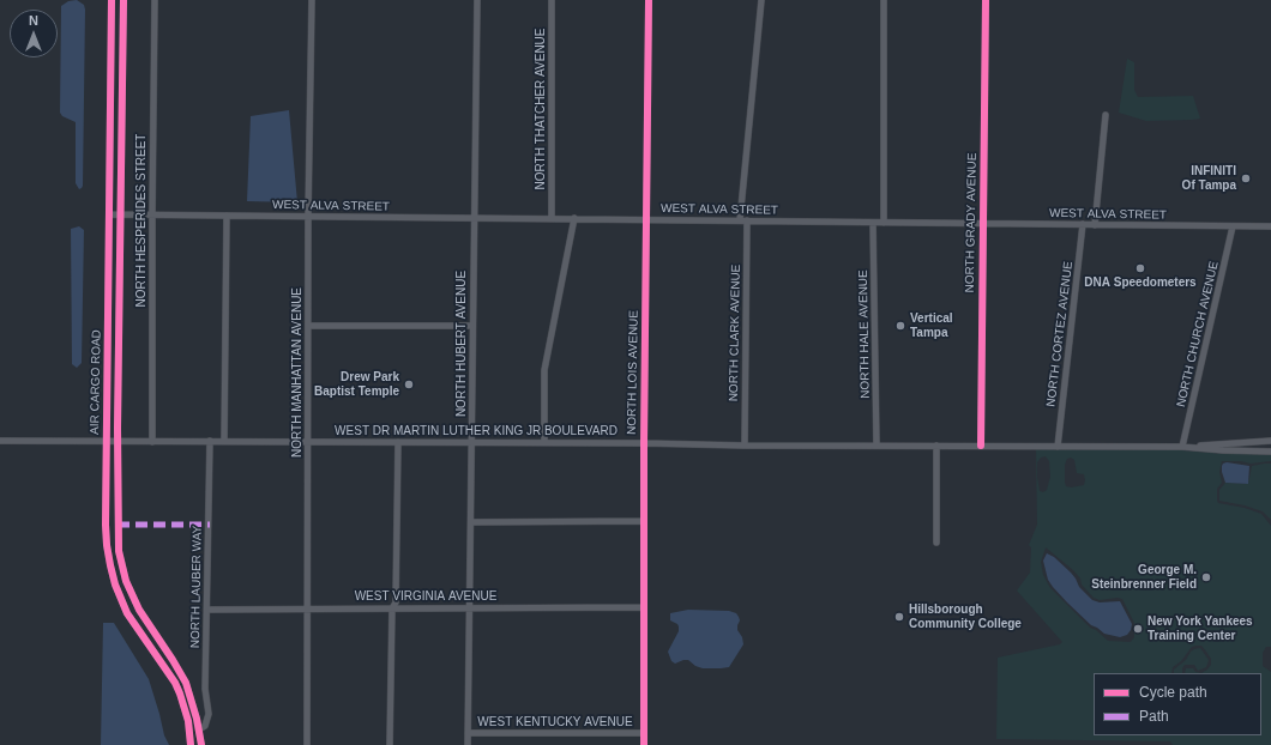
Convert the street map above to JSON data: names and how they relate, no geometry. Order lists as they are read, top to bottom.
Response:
{
  "streets": {
    "street": [
      "NORTH THATCHER AVENUE",
      "WEST ALVA STREET",
      "NORTH HESPERIDES STREET",
      "NORTH GRADY AVENUE",
      "NORTH CLARK AVENUE",
      "NORTH HALE AVENUE",
      "NORTH CORTEZ AVENUE",
      "NORTH CHURCH AVENUE",
      "NORTH HUBERT AVENUE",
      "NORTH MANHATTAN AVENUE",
      "NORTH LOIS AVENUE",
      "AIR CARGO ROAD",
      "WEST DR MARTIN LUTHER KING JR BOULEVARD",
      "NORTH LAUBER WAY",
      "WEST VIRGINIA AVENUE",
      "WEST KENTUCKY AVENUE"
    ]
  },
  "crossings": [
    ["NORTH THATCHER AVENUE", "WEST ALVA STREET"],
    ["WEST ALVA STREET", "NORTH HESPERIDES STREET"],
    ["WEST ALVA STREET", "NORTH GRADY AVENUE"],
    ["WEST ALVA STREET", "NORTH CLARK AVENUE"],
    ["WEST ALVA STREET", "NORTH HALE AVENUE"],
    ["WEST ALVA STREET", "NORTH CORTEZ AVENUE"],
    ["WEST ALVA STREET", "NORTH CHURCH AVENUE"],
    ["WEST ALVA STREET", "NORTH HUBERT AVENUE"],
    ["WEST ALVA STREET", "NORTH MANHATTAN AVENUE"],
    ["WEST ALVA STREET", "NORTH LOIS AVENUE"],
    ["WEST ALVA STREET", "AIR CARGO ROAD"],
    ["NORTH HESPERIDES STREET", "WEST DR MARTIN LUTHER KING JR BOULEVARD"],
    ["NORTH GRADY AVENUE", "WEST DR MARTIN LUTHER KING JR BOULEVARD"],
    ["NORTH CLARK AVENUE", "WEST DR MARTIN LUTHER KING JR BOULEVARD"],
    ["NORTH HALE AVENUE", "WEST DR MARTIN LUTHER KING JR BOULEVARD"],
    ["NORTH CORTEZ AVENUE", "WEST DR MARTIN LUTHER KING JR BOULEVARD"],
    ["NORTH CHURCH AVENUE", "WEST DR MARTIN LUTHER KING JR BOULEVARD"],
    ["NORTH HUBERT AVENUE", "WEST DR MARTIN LUTHER KING JR BOULEVARD"],
    ["NORTH HUBERT AVENUE", "WEST VIRGINIA AVENUE"],
    ["NORTH HUBERT AVENUE", "WEST KENTUCKY AVENUE"],
    ["NORTH MANHATTAN AVENUE", "WEST DR MARTIN LUTHER KING JR BOULEVARD"],
    ["NORTH MANHATTAN AVENUE", "WEST VIRGINIA AVENUE"],
    ["NORTH LOIS AVENUE", "WEST DR MARTIN LUTHER KING JR BOULEVARD"],
    ["NORTH LOIS AVENUE", "WEST VIRGINIA AVENUE"],
    ["NORTH LOIS AVENUE", "WEST KENTUCKY AVENUE"],
    ["AIR CARGO ROAD", "WEST DR MARTIN LUTHER KING JR BOULEVARD"],
    ["AIR CARGO ROAD", "NORTH LAUBER WAY"],
    ["WEST DR MARTIN LUTHER KING JR BOULEVARD", "NORTH LAUBER WAY"],
    ["NORTH LAUBER WAY", "WEST VIRGINIA AVENUE"]
  ],
  "places": [
    "INFINITI Of Tampa",
    "DNA Speedometers",
    "Vertical Tampa",
    "Drew Park Baptist Temple",
    "George M. Steinbrenner Field",
    "Hillsborough Community College",
    "New York Yankees Training Center"
  ],
  "legend": ["Cycle path", "Path"],
  "north": "top"
}
